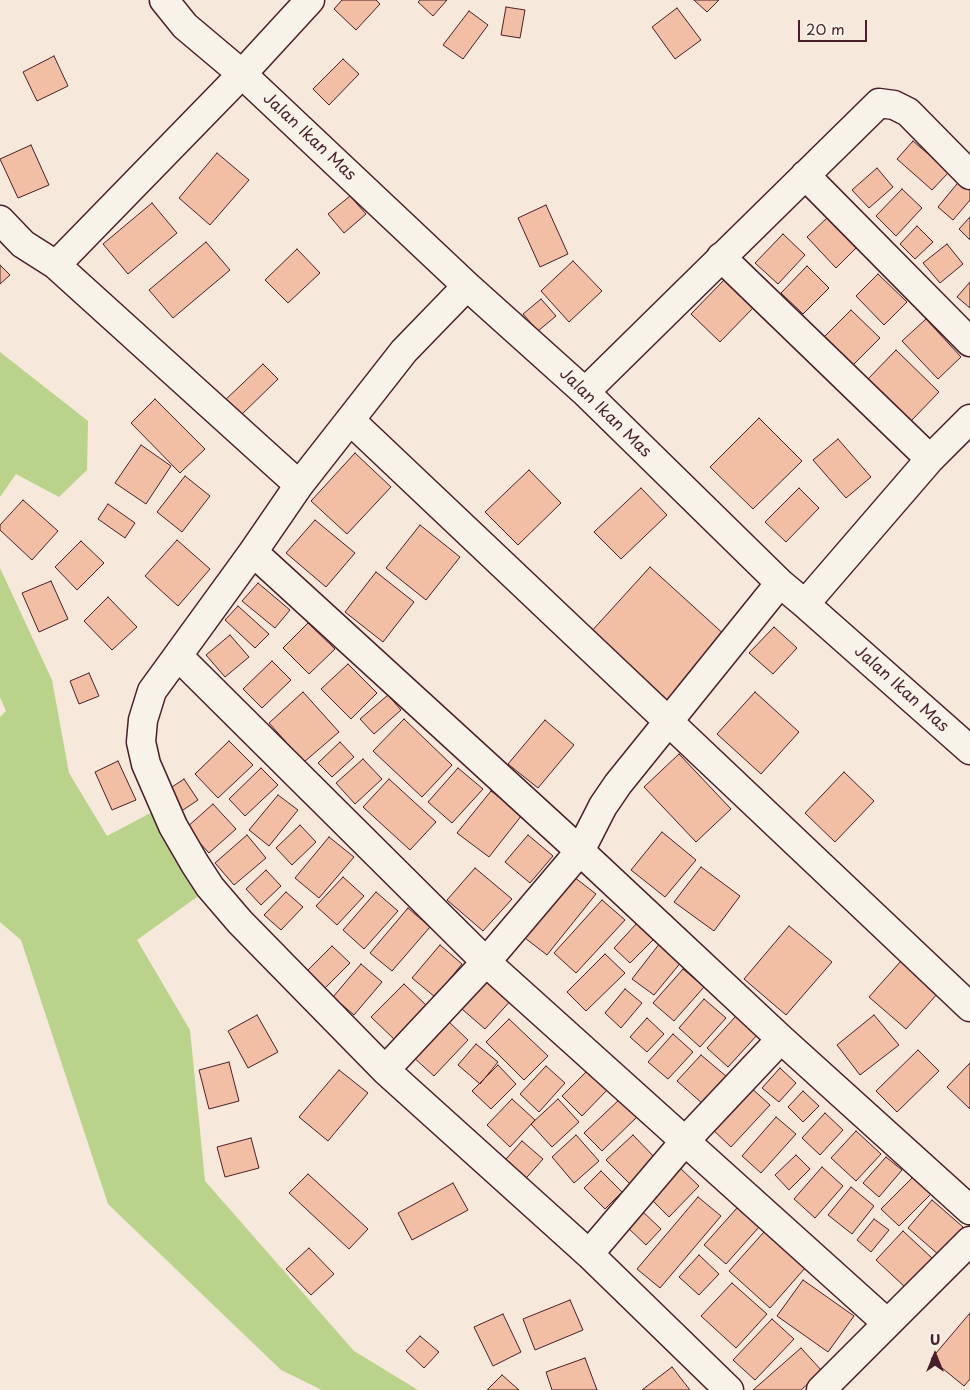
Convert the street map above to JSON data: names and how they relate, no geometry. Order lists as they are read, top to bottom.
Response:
{
  "streets": {
    "street": ["Jalan Ikan Mas"]
  },
  "scale_bar": "20 m",
  "north": "top"
}
